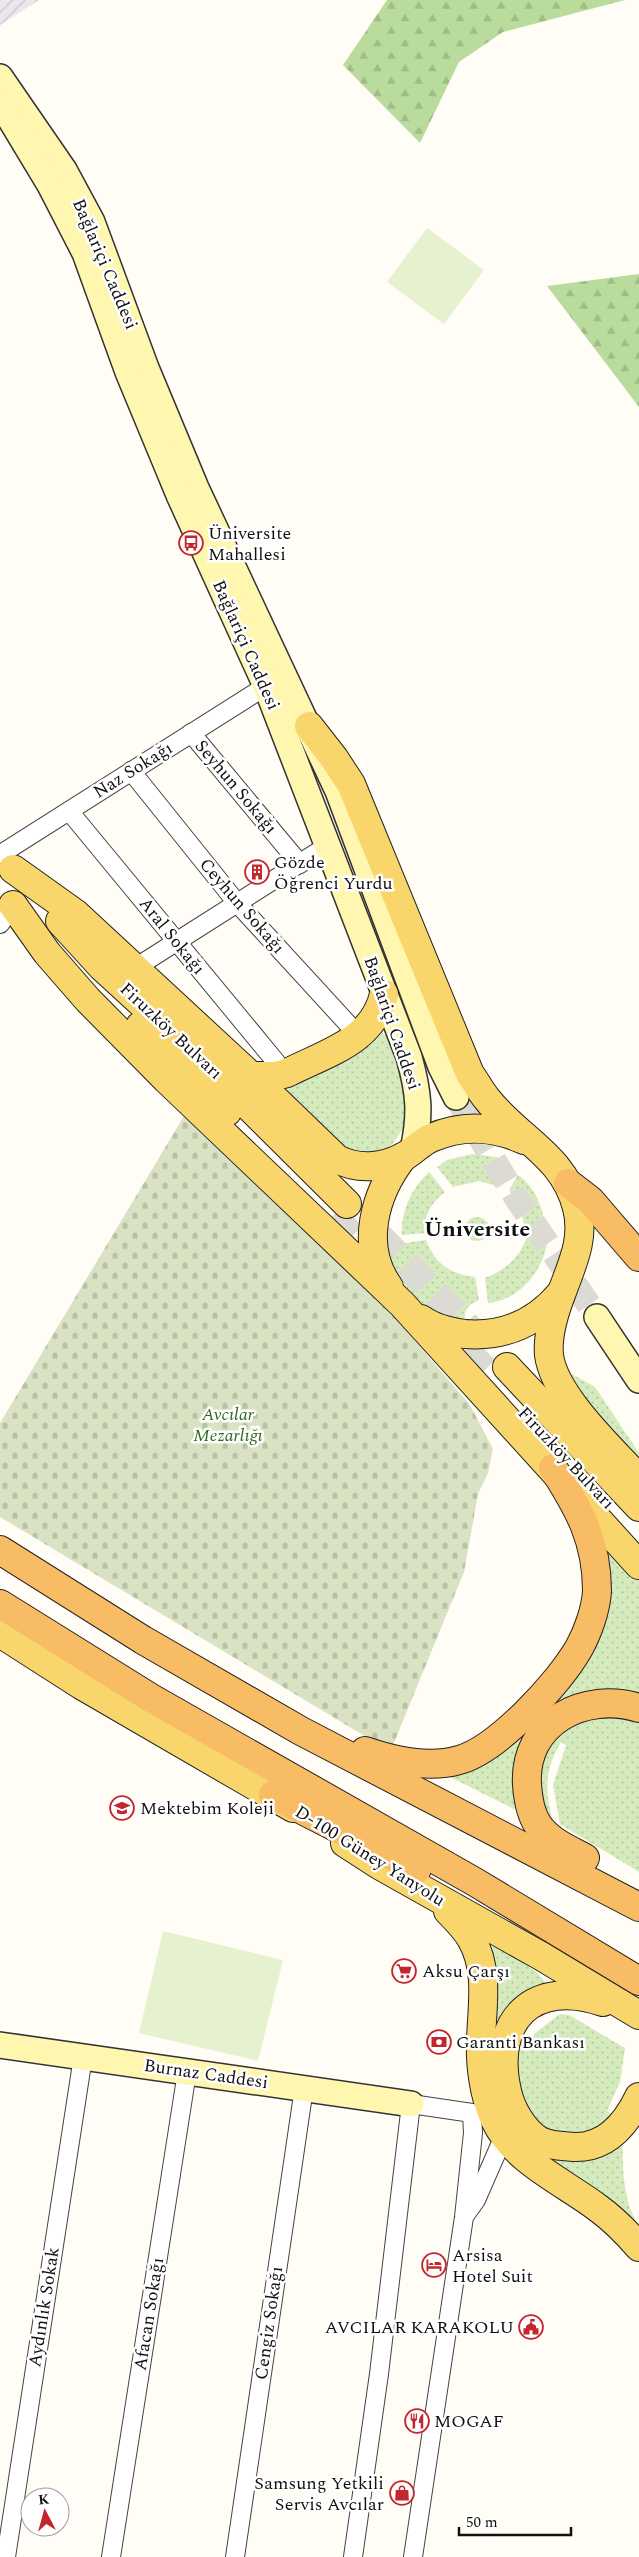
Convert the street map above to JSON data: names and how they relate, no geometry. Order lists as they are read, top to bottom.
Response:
{
  "streets": {
    "main road": [
      "Bağlariçi Caddesi",
      "Firuzköy Bulvarı",
      "D-100 Güney Yanyolu",
      "Burnaz Caddesi"
    ],
    "street": [
      "Naz Sokağı",
      "Seyhun Sokağı",
      "Ceyhun Sokağı",
      "Aral Sokağı",
      "Aydınlık Sokak",
      "Afacan Sokağı",
      "Cengiz Sokağı"
    ]
  },
  "crossings": [
    ["Bağlariçi Caddesi", "Naz Sokağı"],
    ["Naz Sokağı", "Seyhun Sokağı"],
    ["Naz Sokağı", "Ceyhun Sokağı"],
    ["Naz Sokağı", "Aral Sokağı"],
    ["Naz Sokağı", "Firuzköy Bulvarı"],
    ["Burnaz Caddesi", "Aydınlık Sokak"],
    ["Burnaz Caddesi", "Afacan Sokağı"],
    ["Burnaz Caddesi", "Cengiz Sokağı"]
  ],
  "districts": ["Üniversite"],
  "parks": ["Avcılar Mezarlığı"],
  "places": {
    "bus stop": ["Üniversite Mahallesi"],
    "building": ["Gözde Öğrenci Yurdu"],
    "school or university": ["Mektebim Koleji"],
    "supermarket": ["Aksu Çarşı"],
    "bank": ["Garanti Bankası"],
    "hotel": ["Arsisa Hotel Suit"],
    "public building": ["AVCILAR KARAKOLU"],
    "restaurant": ["MOGAF"],
    "shop": ["Samsung Yetkili Servis Avcılar"]
  },
  "scale_bar": "50 m",
  "north": "top"
}
